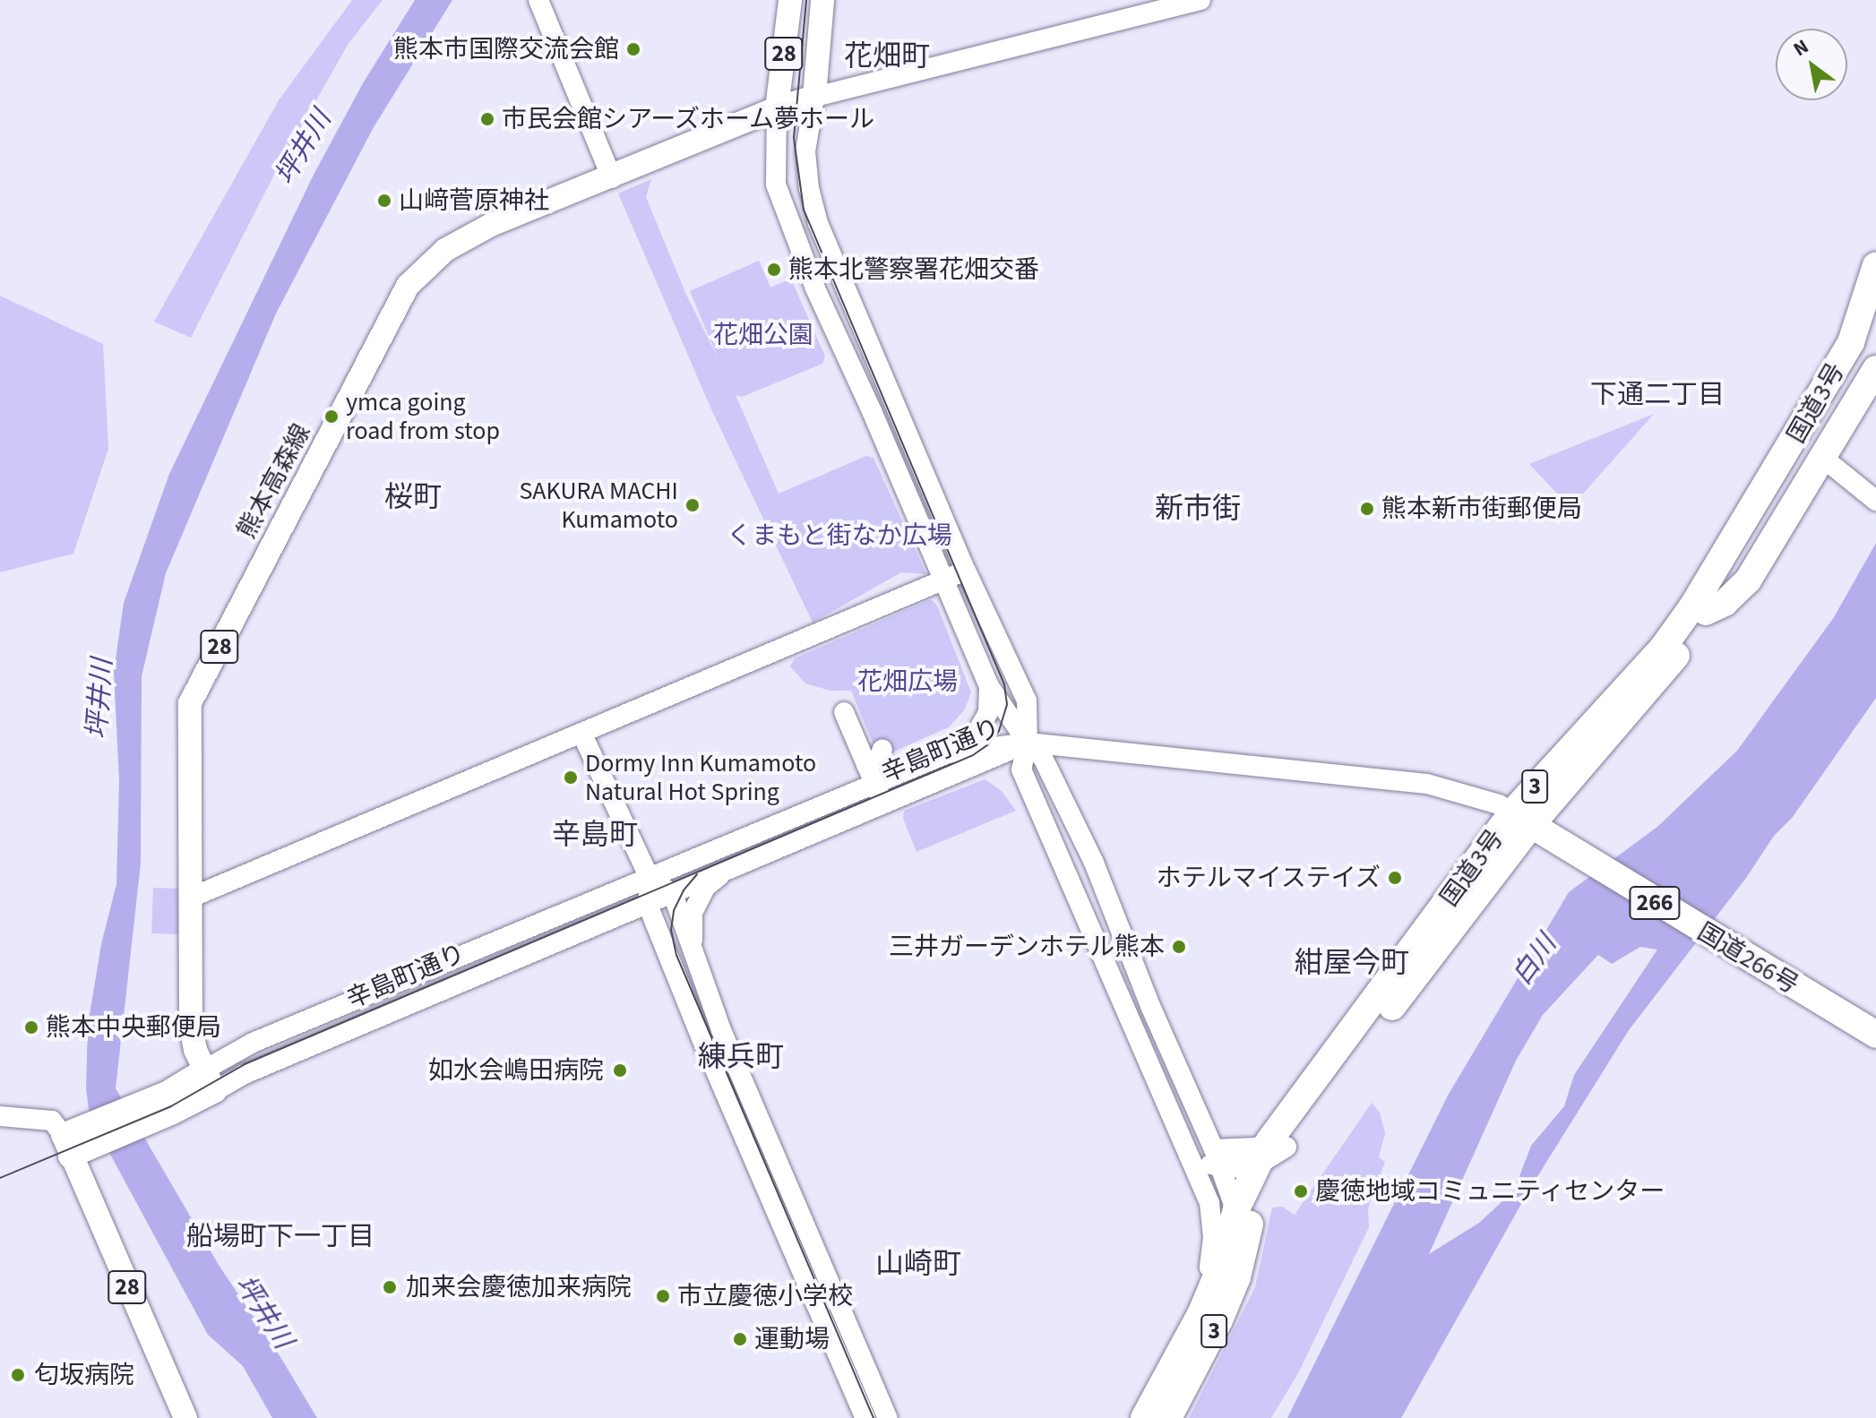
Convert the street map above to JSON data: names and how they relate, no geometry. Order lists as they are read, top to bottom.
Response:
{
  "streets": {
    "highway": [
      "国道3号",
      "3",
      "266",
      "国道266号"
    ],
    "main road": ["28", "熊本高森線"],
    "street": ["辛島町通り"]
  },
  "crossings": [
    ["28", "熊本高森線"],
    ["国道3号", "3"],
    ["国道3号", "国道266号"],
    ["熊本高森線", "辛島町通り"]
  ],
  "districts": [
    "花畑町",
    "下通二丁目",
    "桜町",
    "新市街",
    "辛島町",
    "紺屋今町",
    "練兵町",
    "船場町下一丁目",
    "山崎町"
  ],
  "water": ["坪井川", "白川"],
  "parks": ["花畑公園", "くまもと街なか広場", "花畑広場"],
  "places": [
    "熊本市国際交流会館",
    "市民会館シアーズホーム夢ホール",
    "山﨑菅原神社",
    "熊本北警察署花畑交番",
    "ymca going road from stop",
    "SAKURA MACHI Kumamoto",
    "熊本新市街郵便局",
    "Dormy Inn Kumamoto Natural Hot Spring",
    "ホテルマイステイズ",
    "三井ガーデンホテル熊本",
    "熊本中央郵便局",
    "如水会嶋田病院",
    "慶徳地域コミュニティセンター",
    "加来会慶徳加来病院",
    "市立慶徳小学校",
    "運動場",
    "匂坂病院"
  ],
  "north": "top left"
}
